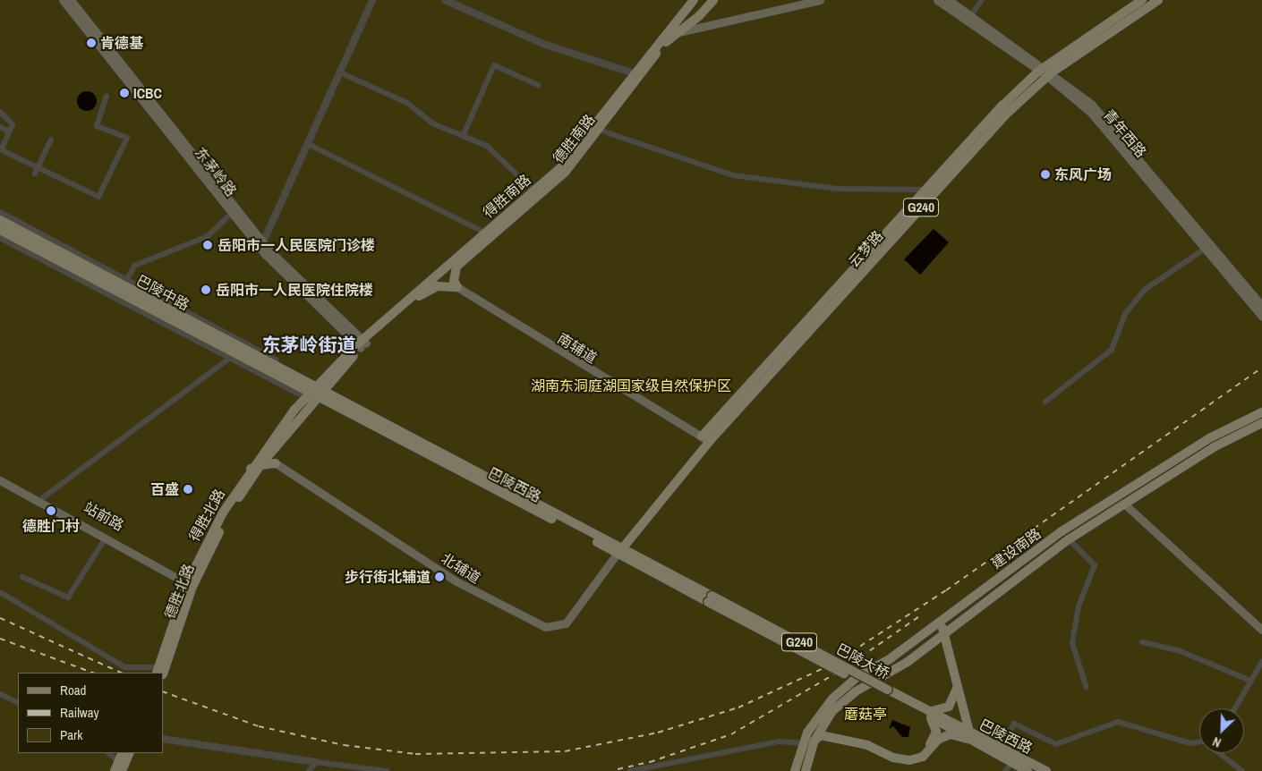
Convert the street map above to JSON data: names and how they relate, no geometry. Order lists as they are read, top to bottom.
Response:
{
  "streets": {
    "main road": [
      "青年西路",
      "德胜南路",
      "东茅岭路",
      "得胜南路",
      "G240",
      "云梦路",
      "巴陵中路",
      "南辅道",
      "巴陵西路",
      "得胜北路",
      "站前路",
      "建设南路",
      "北辅道",
      "德胜北路",
      "巴陵大桥"
    ]
  },
  "crossings": [
    ["青年西路", "G240"],
    ["青年西路", "云梦路"],
    ["德胜南路", "得胜南路"],
    ["德胜南路", "南辅道"],
    ["东茅岭路", "得胜南路"],
    ["得胜南路", "巴陵中路"],
    ["得胜南路", "南辅道"],
    ["得胜南路", "巴陵西路"],
    ["得胜南路", "得胜北路"],
    ["得胜南路", "德胜北路"],
    ["G240", "云梦路"],
    ["G240", "南辅道"],
    ["云梦路", "南辅道"],
    ["云梦路", "巴陵西路"],
    ["云梦路", "北辅道"],
    ["巴陵中路", "巴陵西路"],
    ["巴陵中路", "得胜北路"],
    ["巴陵西路", "得胜北路"],
    ["巴陵西路", "北辅道"],
    ["巴陵西路", "巴陵大桥"],
    ["得胜北路", "站前路"],
    ["得胜北路", "德胜北路"],
    ["站前路", "德胜北路"]
  ],
  "districts": ["东茅岭街道"],
  "parks": ["湖南东洞庭湖国家级自然保护区", "蘑菇亭"],
  "places": [
    "肯德基",
    "ICBC",
    "东风广场",
    "岳阳市一人民医院门诊楼",
    "岳阳市一人民医院住院楼",
    "百盛",
    "德胜门村",
    "步行街北辅道"
  ],
  "legend": ["Road", "Railway", "Park"],
  "north": "bottom left"
}
